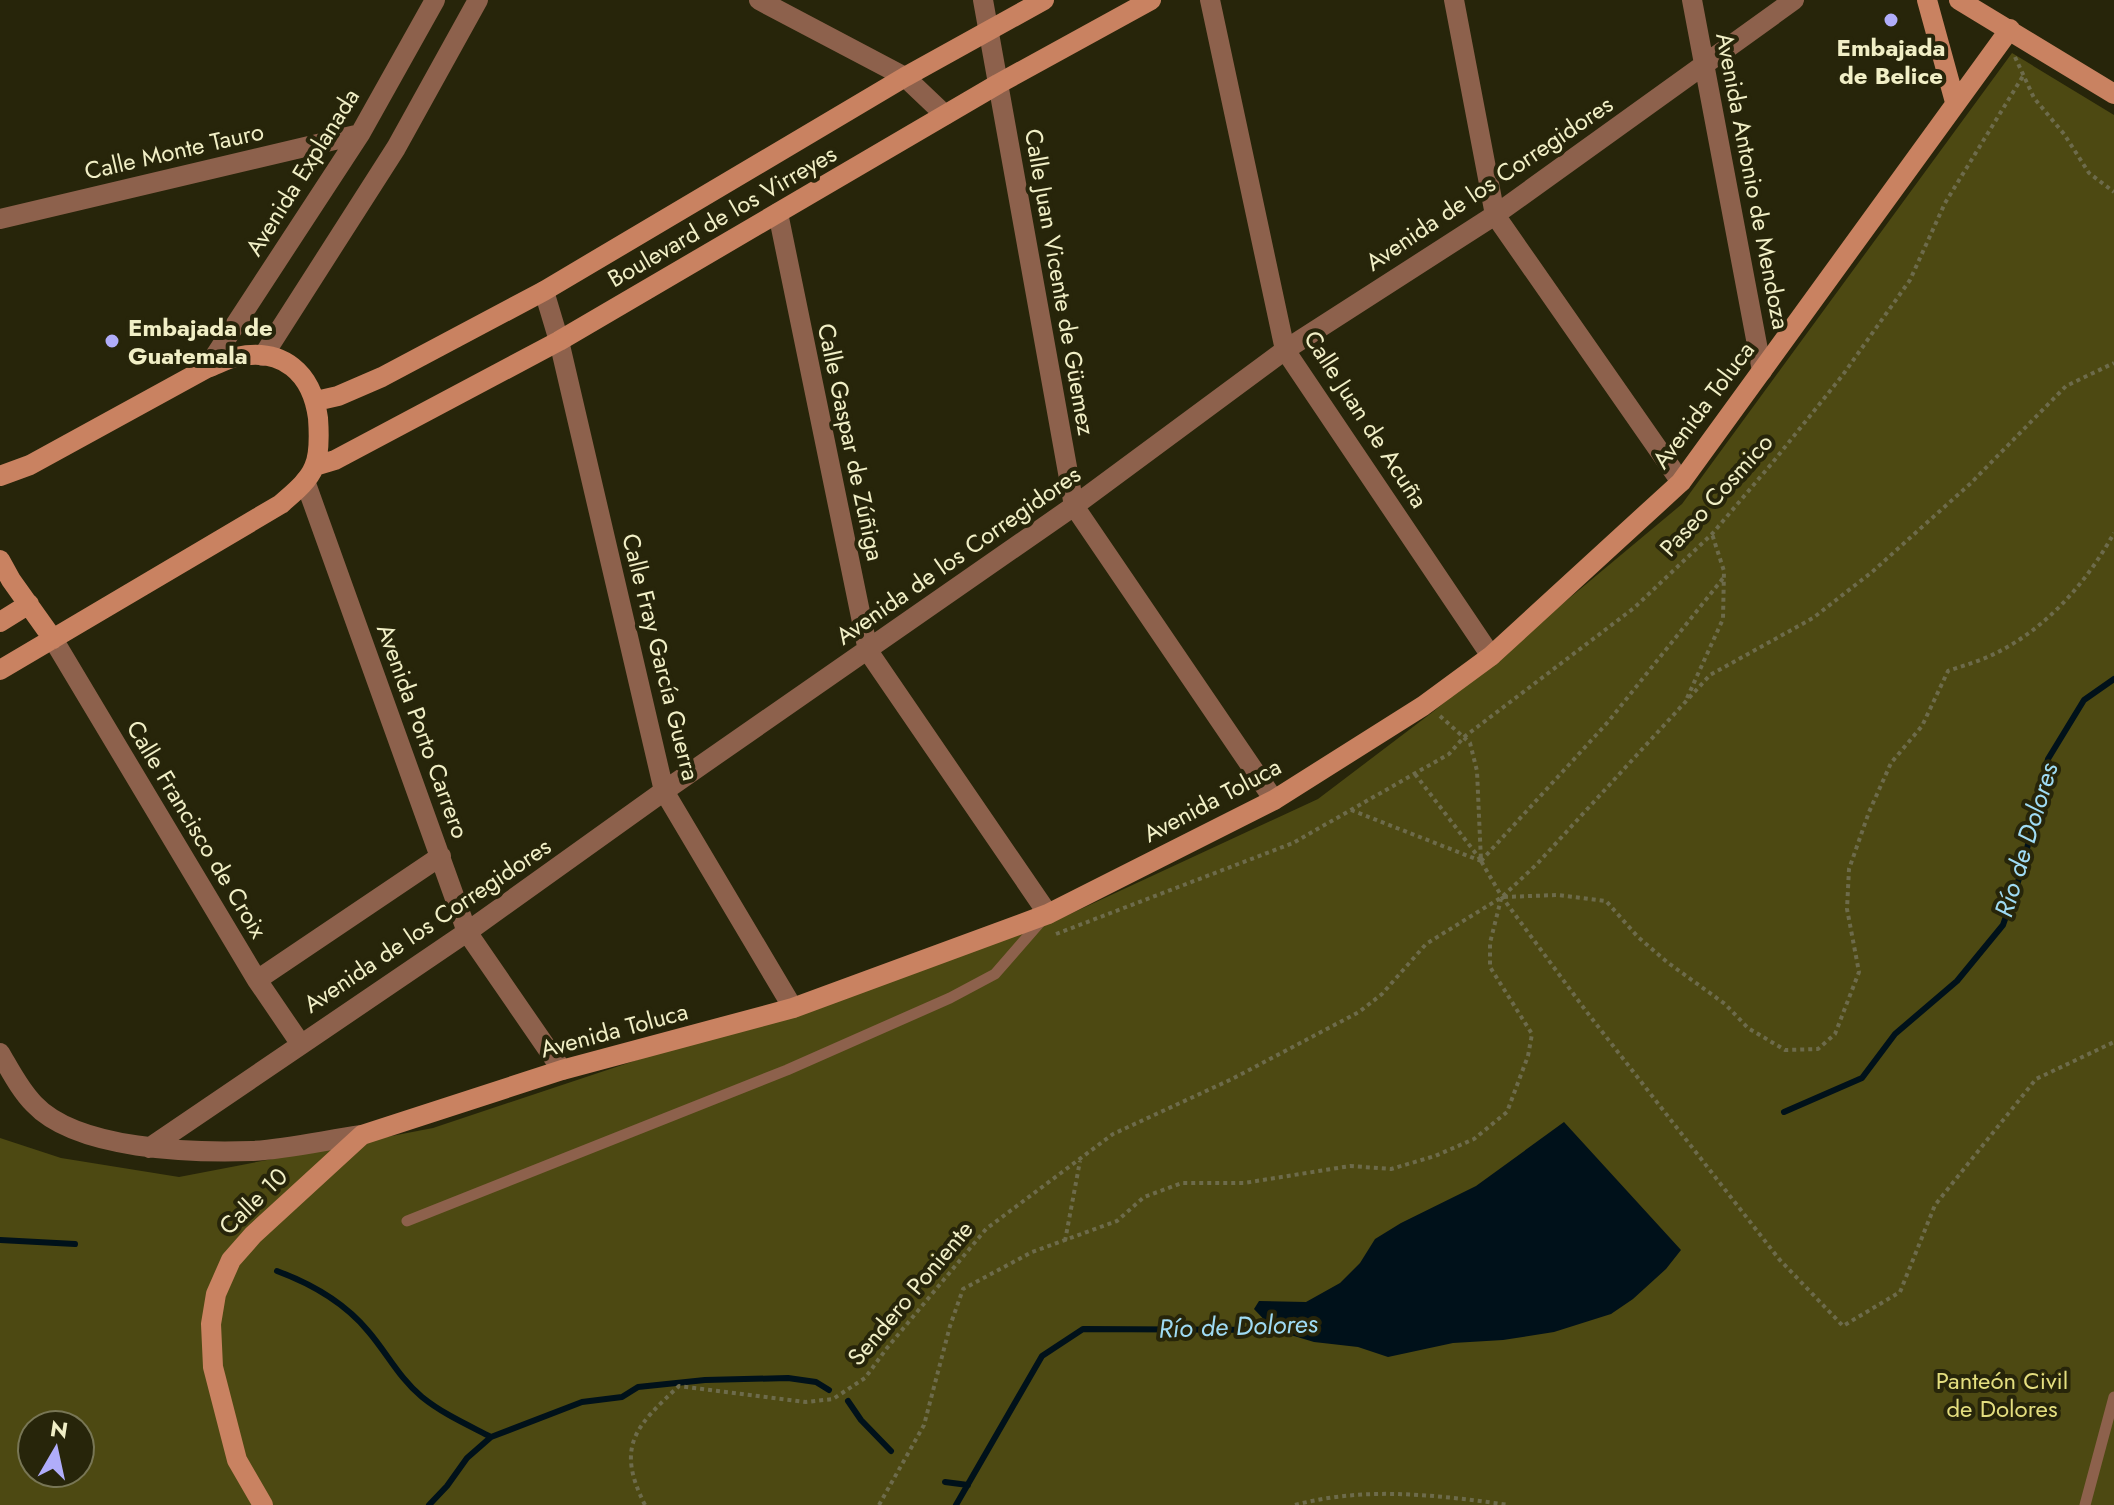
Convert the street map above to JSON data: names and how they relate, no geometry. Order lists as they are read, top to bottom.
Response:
{
  "streets": {
    "street": [
      "Calle Monte Tauro",
      "Avenida Explanada",
      "Avenida Antonio de Mendoza",
      "Avenida de los Corregidores",
      "Boulevard de los Virreyes",
      "Calle Juan Vicente de Güemez",
      "Avenida Toluca",
      "Calle Juan de Acuña",
      "Calle Gaspar de Zúñiga",
      "Calle Fray García Guerra",
      "Avenida Porto Carrero",
      "Calle Francisco de Croix",
      "Calle 10"
    ],
    "path": ["Paseo Cosmico", "Sendero Poniente"]
  },
  "crossings": [
    ["Calle Monte Tauro", "Avenida Explanada"],
    ["Avenida Antonio de Mendoza", "Avenida de los Corregidores"],
    ["Avenida Antonio de Mendoza", "Avenida Toluca"],
    ["Avenida de los Corregidores", "Calle Juan Vicente de Güemez"],
    ["Avenida de los Corregidores", "Avenida Toluca"],
    ["Avenida de los Corregidores", "Calle Juan de Acuña"],
    ["Avenida de los Corregidores", "Calle Gaspar de Zúñiga"],
    ["Avenida de los Corregidores", "Calle Fray García Guerra"],
    ["Avenida de los Corregidores", "Avenida Porto Carrero"],
    ["Avenida de los Corregidores", "Calle Francisco de Croix"],
    ["Boulevard de los Virreyes", "Calle Juan Vicente de Güemez"],
    ["Boulevard de los Virreyes", "Calle Gaspar de Zúñiga"],
    ["Boulevard de los Virreyes", "Calle Fray García Guerra"],
    ["Boulevard de los Virreyes", "Avenida Porto Carrero"],
    ["Boulevard de los Virreyes", "Calle Francisco de Croix"],
    ["Calle Juan Vicente de Güemez", "Avenida Toluca"],
    ["Avenida Toluca", "Calle Juan de Acuña"],
    ["Avenida Toluca", "Calle Gaspar de Zúñiga"],
    ["Avenida Toluca", "Calle Fray García Guerra"],
    ["Avenida Toluca", "Avenida Porto Carrero"],
    ["Avenida Toluca", "Calle 10"]
  ],
  "water": ["Río de Dolores"],
  "parks": ["Panteón Civil de Dolores"],
  "places": ["Embajada de Belice", "Embajada de Guatemala"],
  "north": "top"
}
